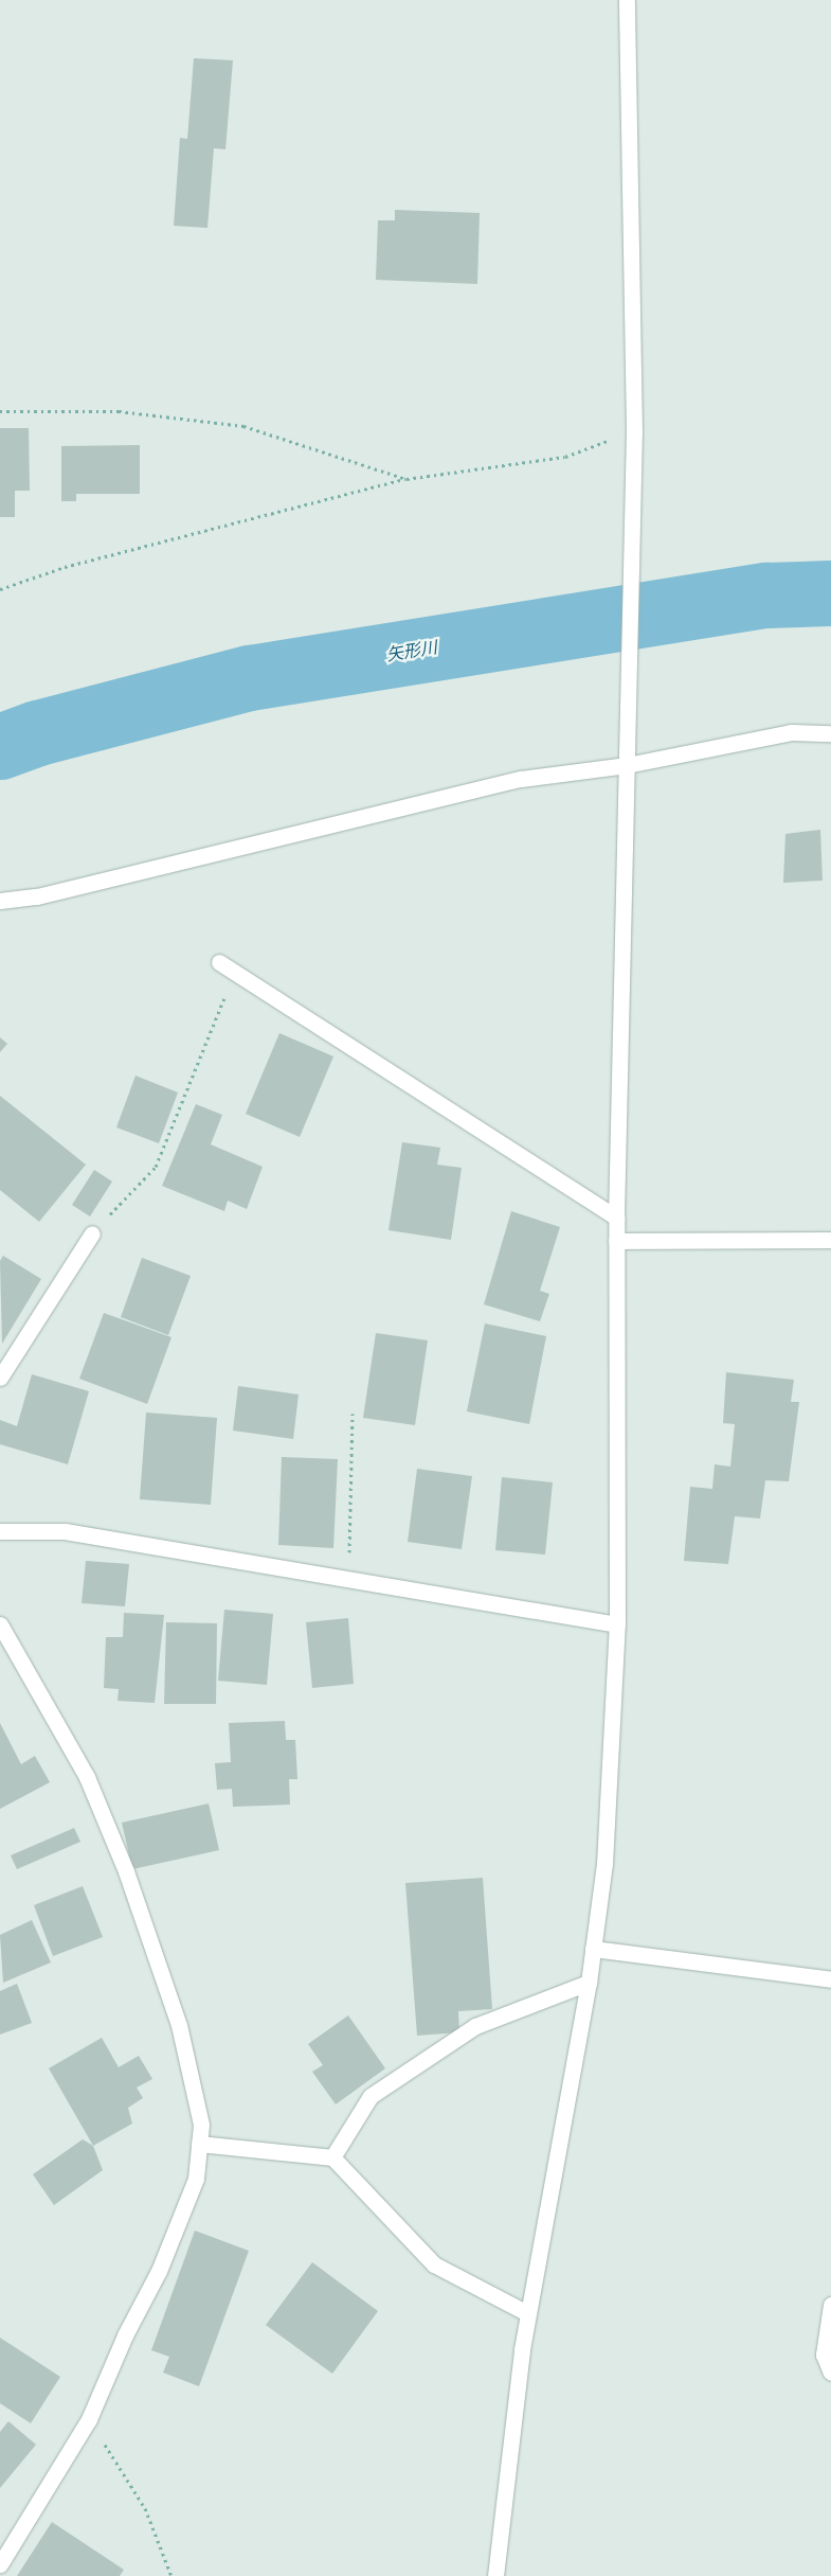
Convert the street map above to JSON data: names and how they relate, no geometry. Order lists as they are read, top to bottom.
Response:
{
  "water": ["矢形川"]
}
